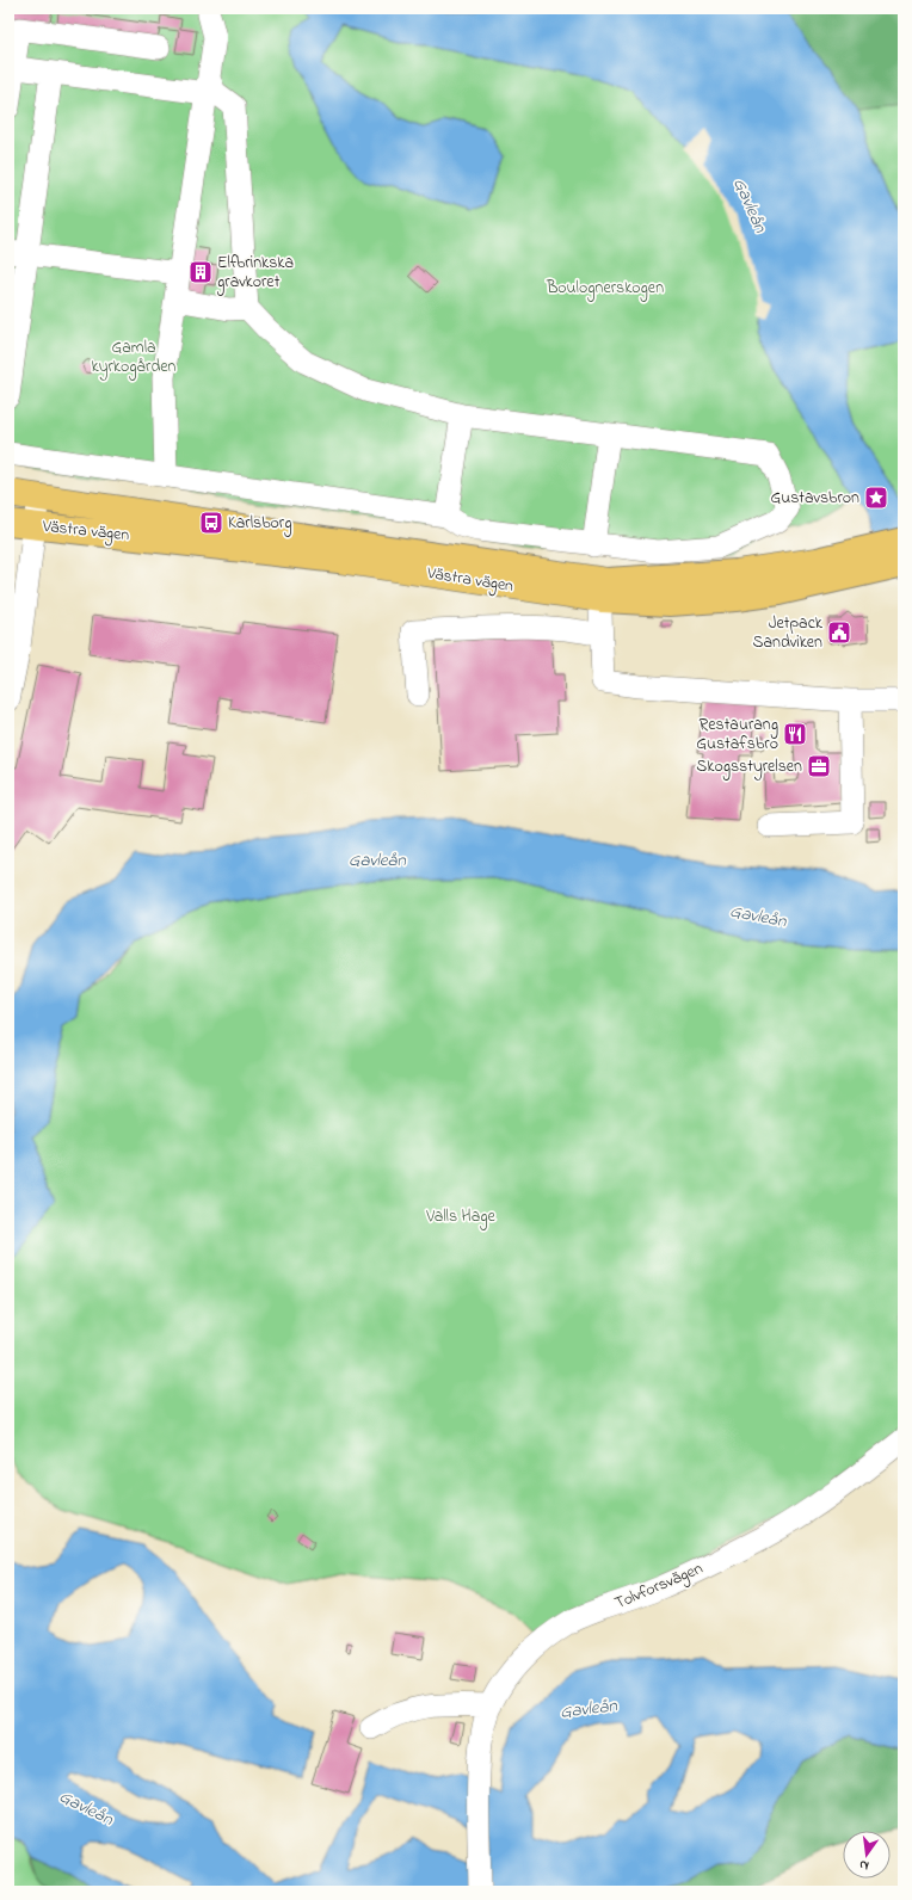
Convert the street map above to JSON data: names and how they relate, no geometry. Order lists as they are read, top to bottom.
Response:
{
  "streets": {
    "main road": ["Västra vägen"],
    "street": ["Tolvforsvägen"]
  },
  "water": ["Gavleån"],
  "parks": ["Boulognerskogen", "Gamla kyrkogården", "Valls Hage"],
  "places": {
    "building": ["Elfbrinkska gravkoret"],
    "place": ["Gustavsbron"],
    "bus stop": ["Karlsborg"],
    "public building": ["Jetpack Sandviken"],
    "restaurant": ["Restaurang Gustafsbro"],
    "office": ["Skogsstyrelsen"]
  },
  "north": "bottom"
}
